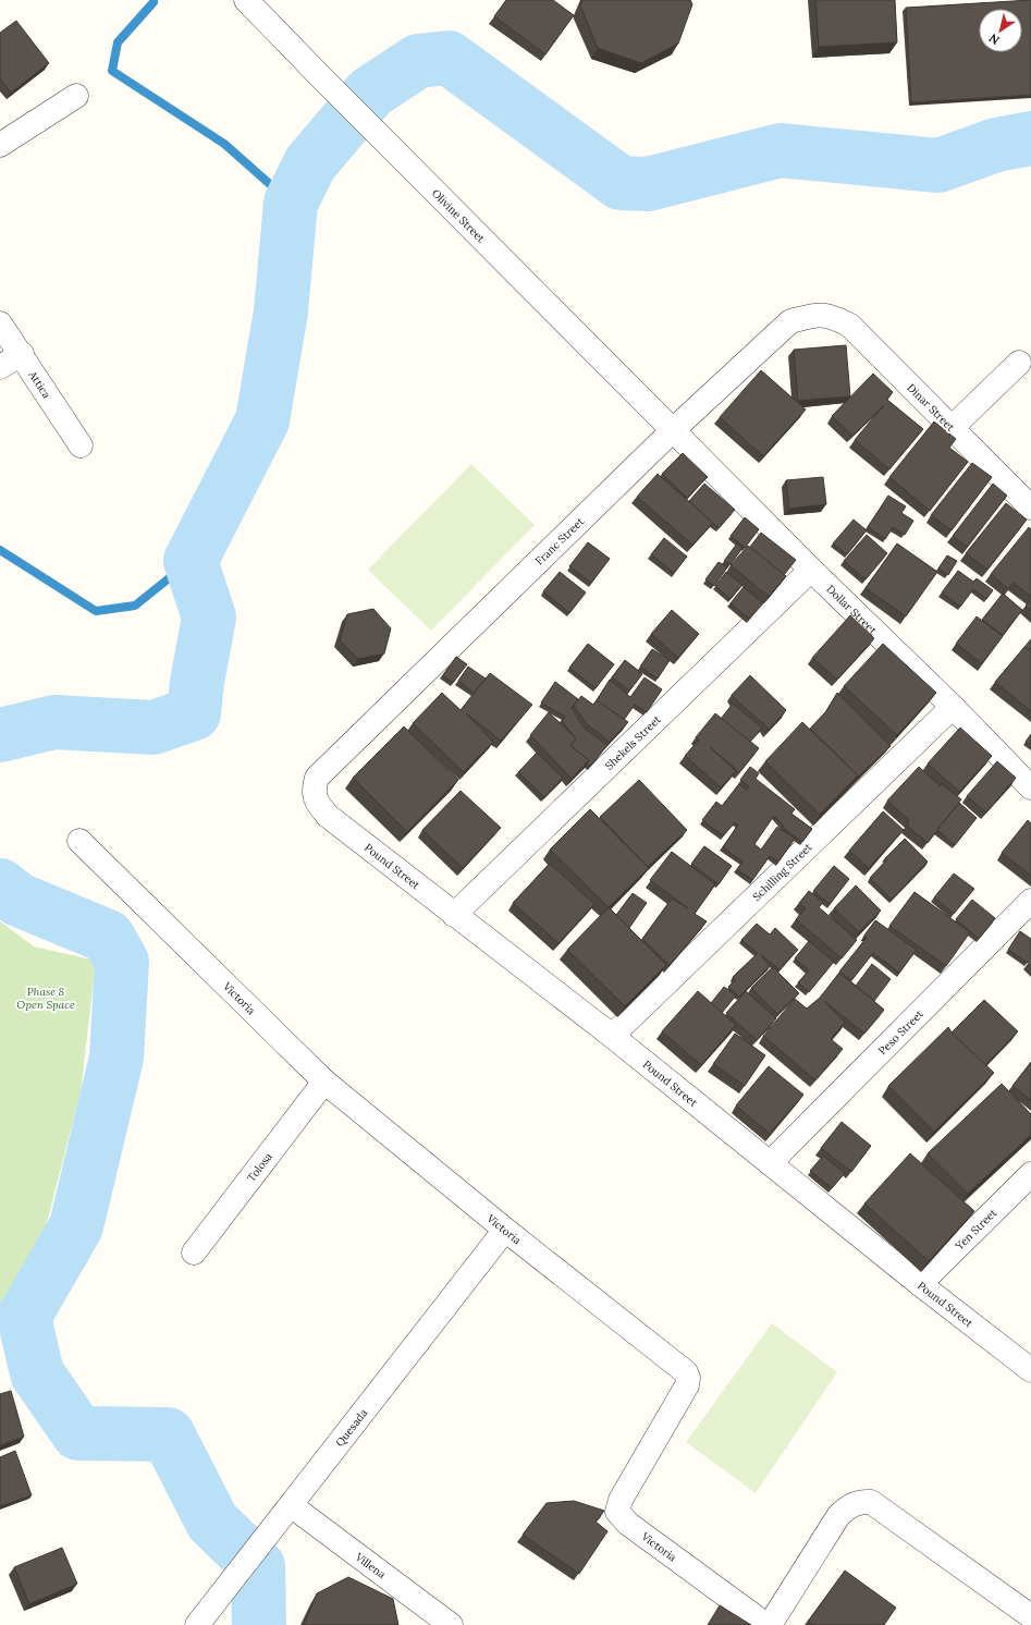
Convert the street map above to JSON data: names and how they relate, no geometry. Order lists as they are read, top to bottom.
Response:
{
  "streets": {
    "street": [
      "Olivine Street",
      "Attica",
      "Dinar Street",
      "Franc Street",
      "Dollar Street",
      "Shekels Street",
      "Pound Street",
      "Schilling Street",
      "Victoria",
      "Peso Street",
      "Tolosa",
      "Yen Street",
      "Quesada",
      "Villena"
    ]
  },
  "crossings": [
    ["Olivine Street", "Franc Street"],
    ["Olivine Street", "Dollar Street"],
    ["Dinar Street", "Franc Street"],
    ["Franc Street", "Dollar Street"],
    ["Franc Street", "Pound Street"],
    ["Dollar Street", "Shekels Street"],
    ["Dollar Street", "Schilling Street"],
    ["Shekels Street", "Pound Street"],
    ["Pound Street", "Schilling Street"],
    ["Pound Street", "Peso Street"],
    ["Pound Street", "Yen Street"],
    ["Victoria", "Tolosa"],
    ["Victoria", "Quesada"],
    ["Quesada", "Villena"]
  ],
  "parks": ["Phase 8 Open Space"],
  "north": "bottom left"
}
